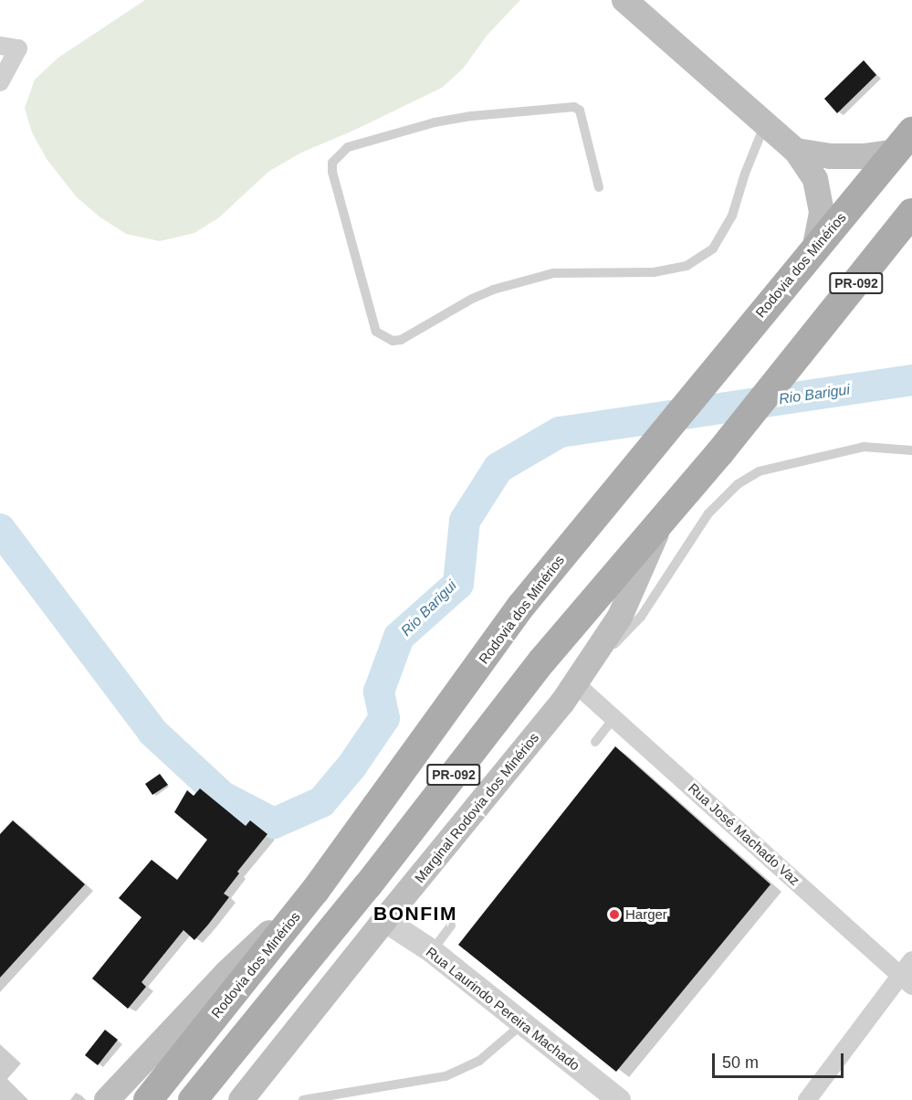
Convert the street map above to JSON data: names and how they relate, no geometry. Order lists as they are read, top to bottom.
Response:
{
  "streets": {
    "main road": ["Rodovia dos Minérios", "PR-092", "Marginal Rodovia dos Minérios"],
    "street": ["Rua José Machado Vaz", "Rua Laurindo Pereira Machado"]
  },
  "crossings": [
    ["PR-092", "Marginal Rodovia dos Minérios"],
    ["Marginal Rodovia dos Minérios", "Rua José Machado Vaz"],
    ["Marginal Rodovia dos Minérios", "Rua Laurindo Pereira Machado"]
  ],
  "districts": ["BONFIM"],
  "water": ["Rio Barigui"],
  "places": ["Harger"],
  "scale_bar": "50 m"
}
